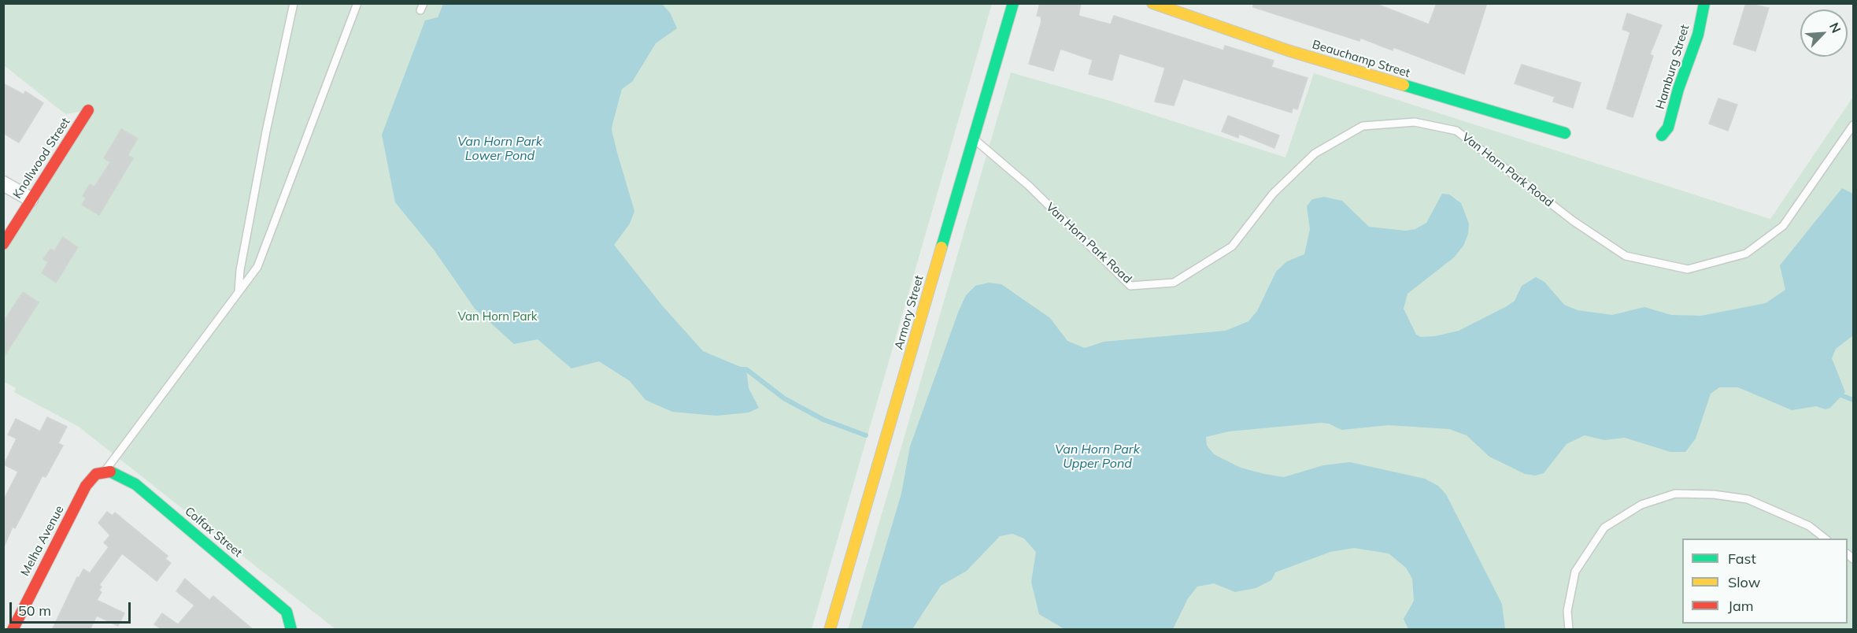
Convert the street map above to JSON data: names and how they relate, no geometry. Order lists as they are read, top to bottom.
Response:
{
  "streets": {
    "street": [
      "Beauchamp Street",
      "Hamburg Street",
      "Knollwood Street",
      "Armory Street",
      "Colfax Street",
      "Melha Avenue"
    ],
    "lane": ["Van Horn Park Road"]
  },
  "crossings": [
    ["Van Horn Park Road", "Armory Street"],
    ["Colfax Street", "Melha Avenue"]
  ],
  "water": ["Van Horn Park Lower Pond", "Van Horn Park Upper Pond"],
  "parks": ["Van Horn Park"],
  "legend": ["Fast", "Slow", "Jam"],
  "scale_bar": "50 m",
  "north": "top right"
}
